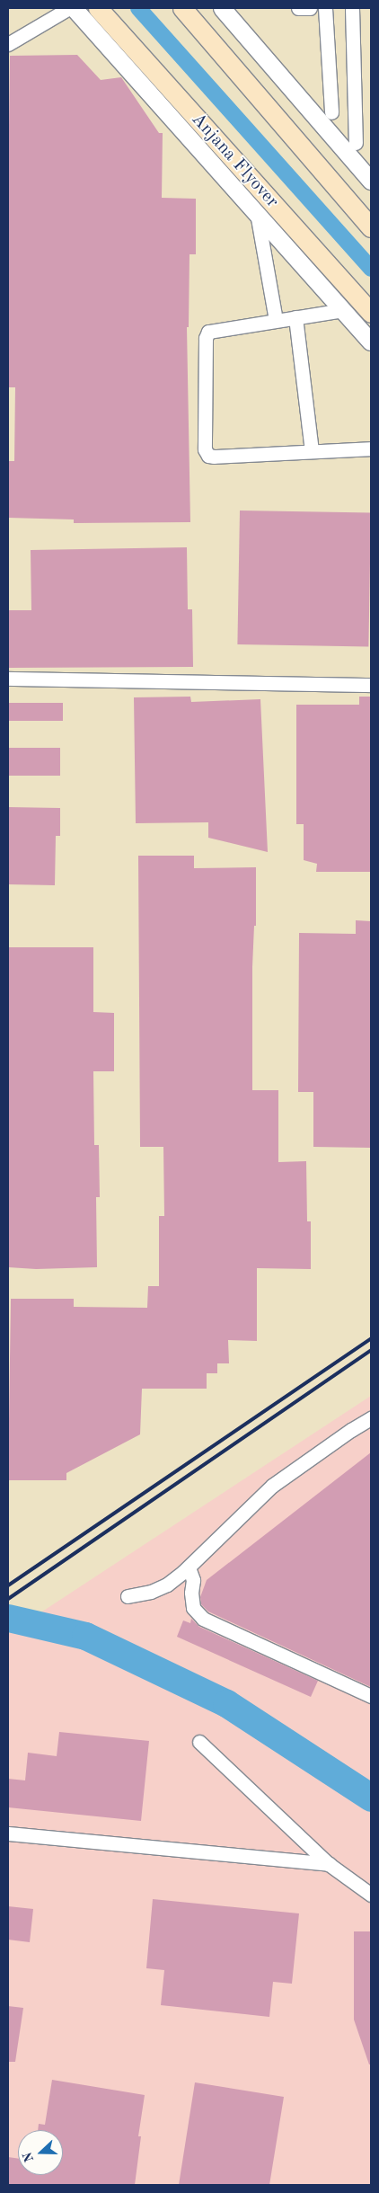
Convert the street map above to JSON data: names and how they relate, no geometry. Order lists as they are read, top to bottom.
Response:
{
  "streets": {
    "main road": ["Anjana Flyover"]
  },
  "north": "left"
}
